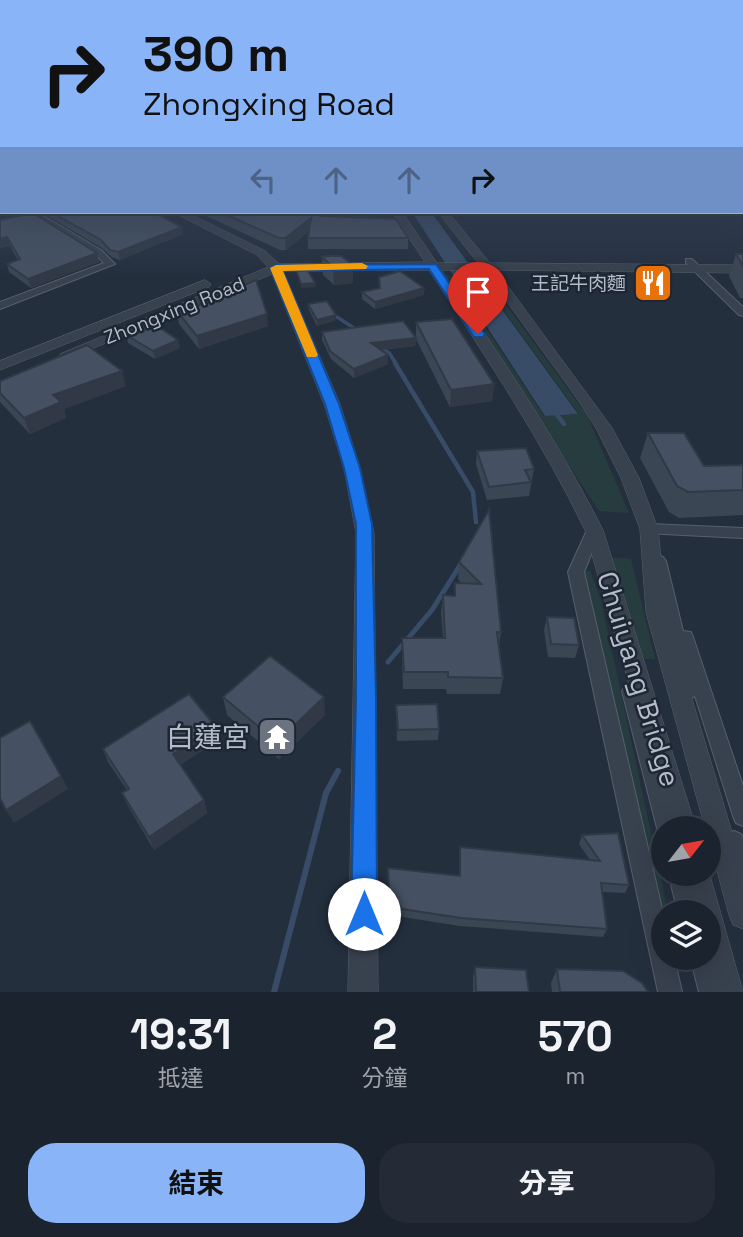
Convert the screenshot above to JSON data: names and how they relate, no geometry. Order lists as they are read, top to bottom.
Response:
{
  "streets": {
    "street": ["Zhongxing Road", "Chuiyang Bridge"]
  },
  "crossings": [
    ["Zhongxing Road", "Chuiyang Bridge"]
  ],
  "places": {
    "restaurant": ["王記牛肉麵"],
    "temple": ["白蓮宮"]
  },
  "north": "top right",
  "page": {
    "turn": ["390 m", "Zhongxing Road"],
    "eta": [
      "19:31",
      "抵達",
      "2",
      "分鐘",
      "570",
      "m"
    ],
    "buttons": ["結束", "分享"]
  }
}
